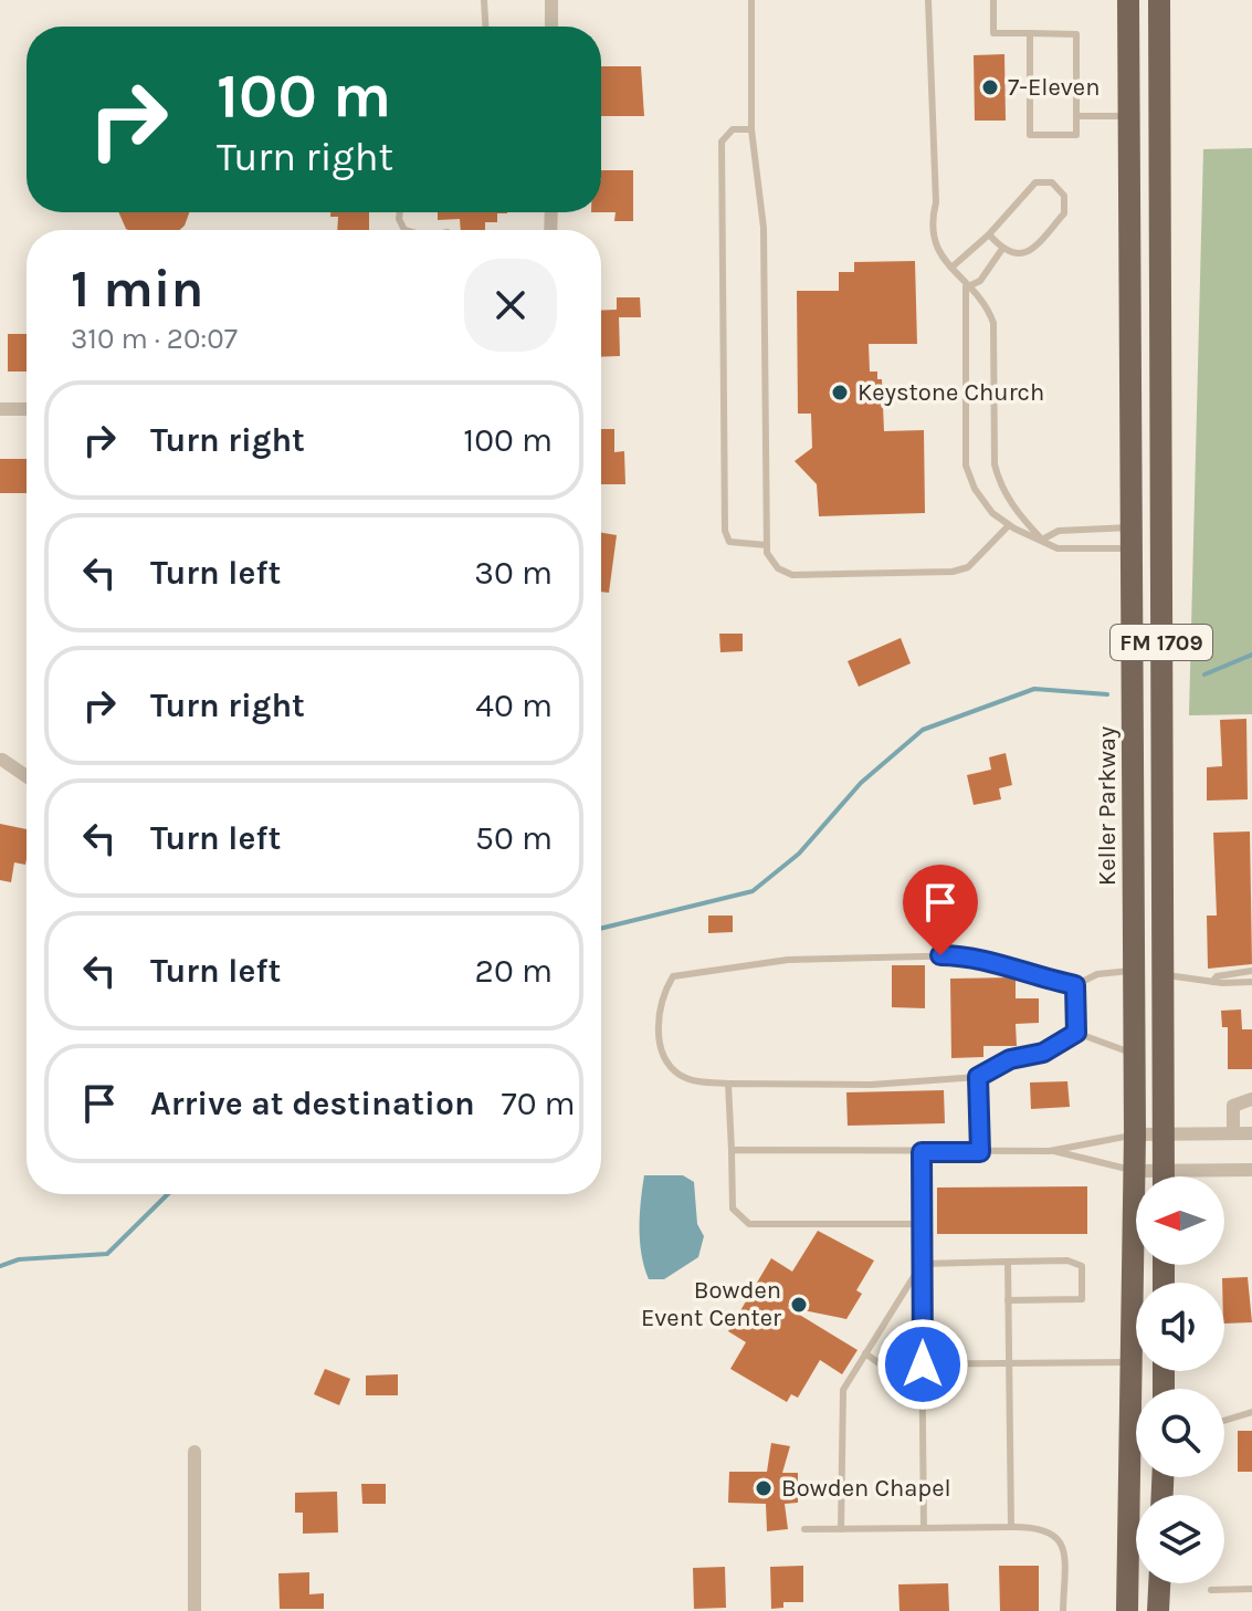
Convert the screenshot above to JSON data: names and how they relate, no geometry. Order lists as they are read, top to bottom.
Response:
{
  "streets": {
    "main road": ["FM 1709", "Keller Parkway"]
  },
  "places": [
    "7-Eleven",
    "Keystone Church",
    "Bowden Event Center",
    "Bowden Chapel"
  ],
  "north": "left",
  "page": {
    "turn": ["100 m", "Turn right"],
    "heading": ["1 min", "310 m · 20:07"],
    "list": [
      {
        "name": "Turn right",
        "value": "100 m"
      },
      {
        "name": "Turn left",
        "value": "30 m"
      },
      {
        "name": "Turn right",
        "value": "40 m"
      },
      {
        "name": "Turn left",
        "value": "50 m"
      },
      {
        "name": "Turn left",
        "value": "20 m"
      },
      {
        "name": "Arrive at destination",
        "value": "70 m"
      }
    ]
  }
}
